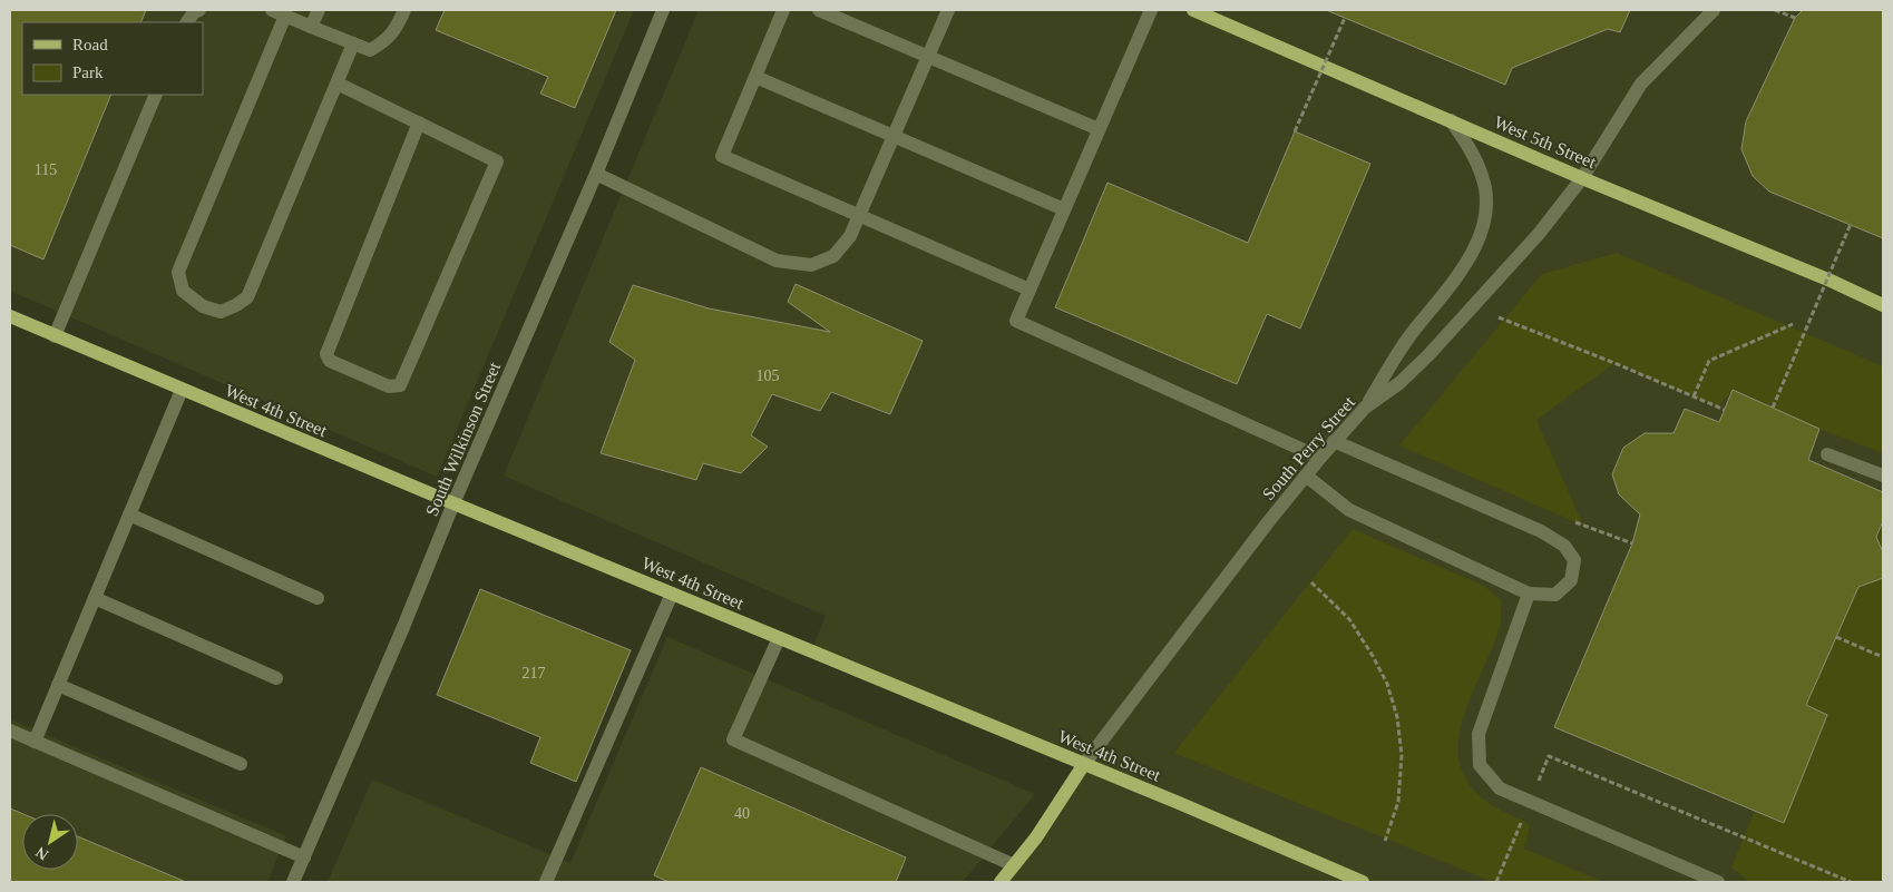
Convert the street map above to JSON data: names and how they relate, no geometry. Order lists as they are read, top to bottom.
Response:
{
  "streets": {
    "main road": ["West 5th Street", "West 4th Street", "South Perry Street"],
    "street": ["South Wilkinson Street"]
  },
  "crossings": [
    ["West 5th Street", "South Perry Street"],
    ["West 4th Street", "South Wilkinson Street"],
    ["West 4th Street", "South Perry Street"]
  ],
  "house_numbers": [
    "115",
    "105",
    "217",
    "40"
  ],
  "legend": ["Road", "Park"],
  "north": "bottom left"
}
